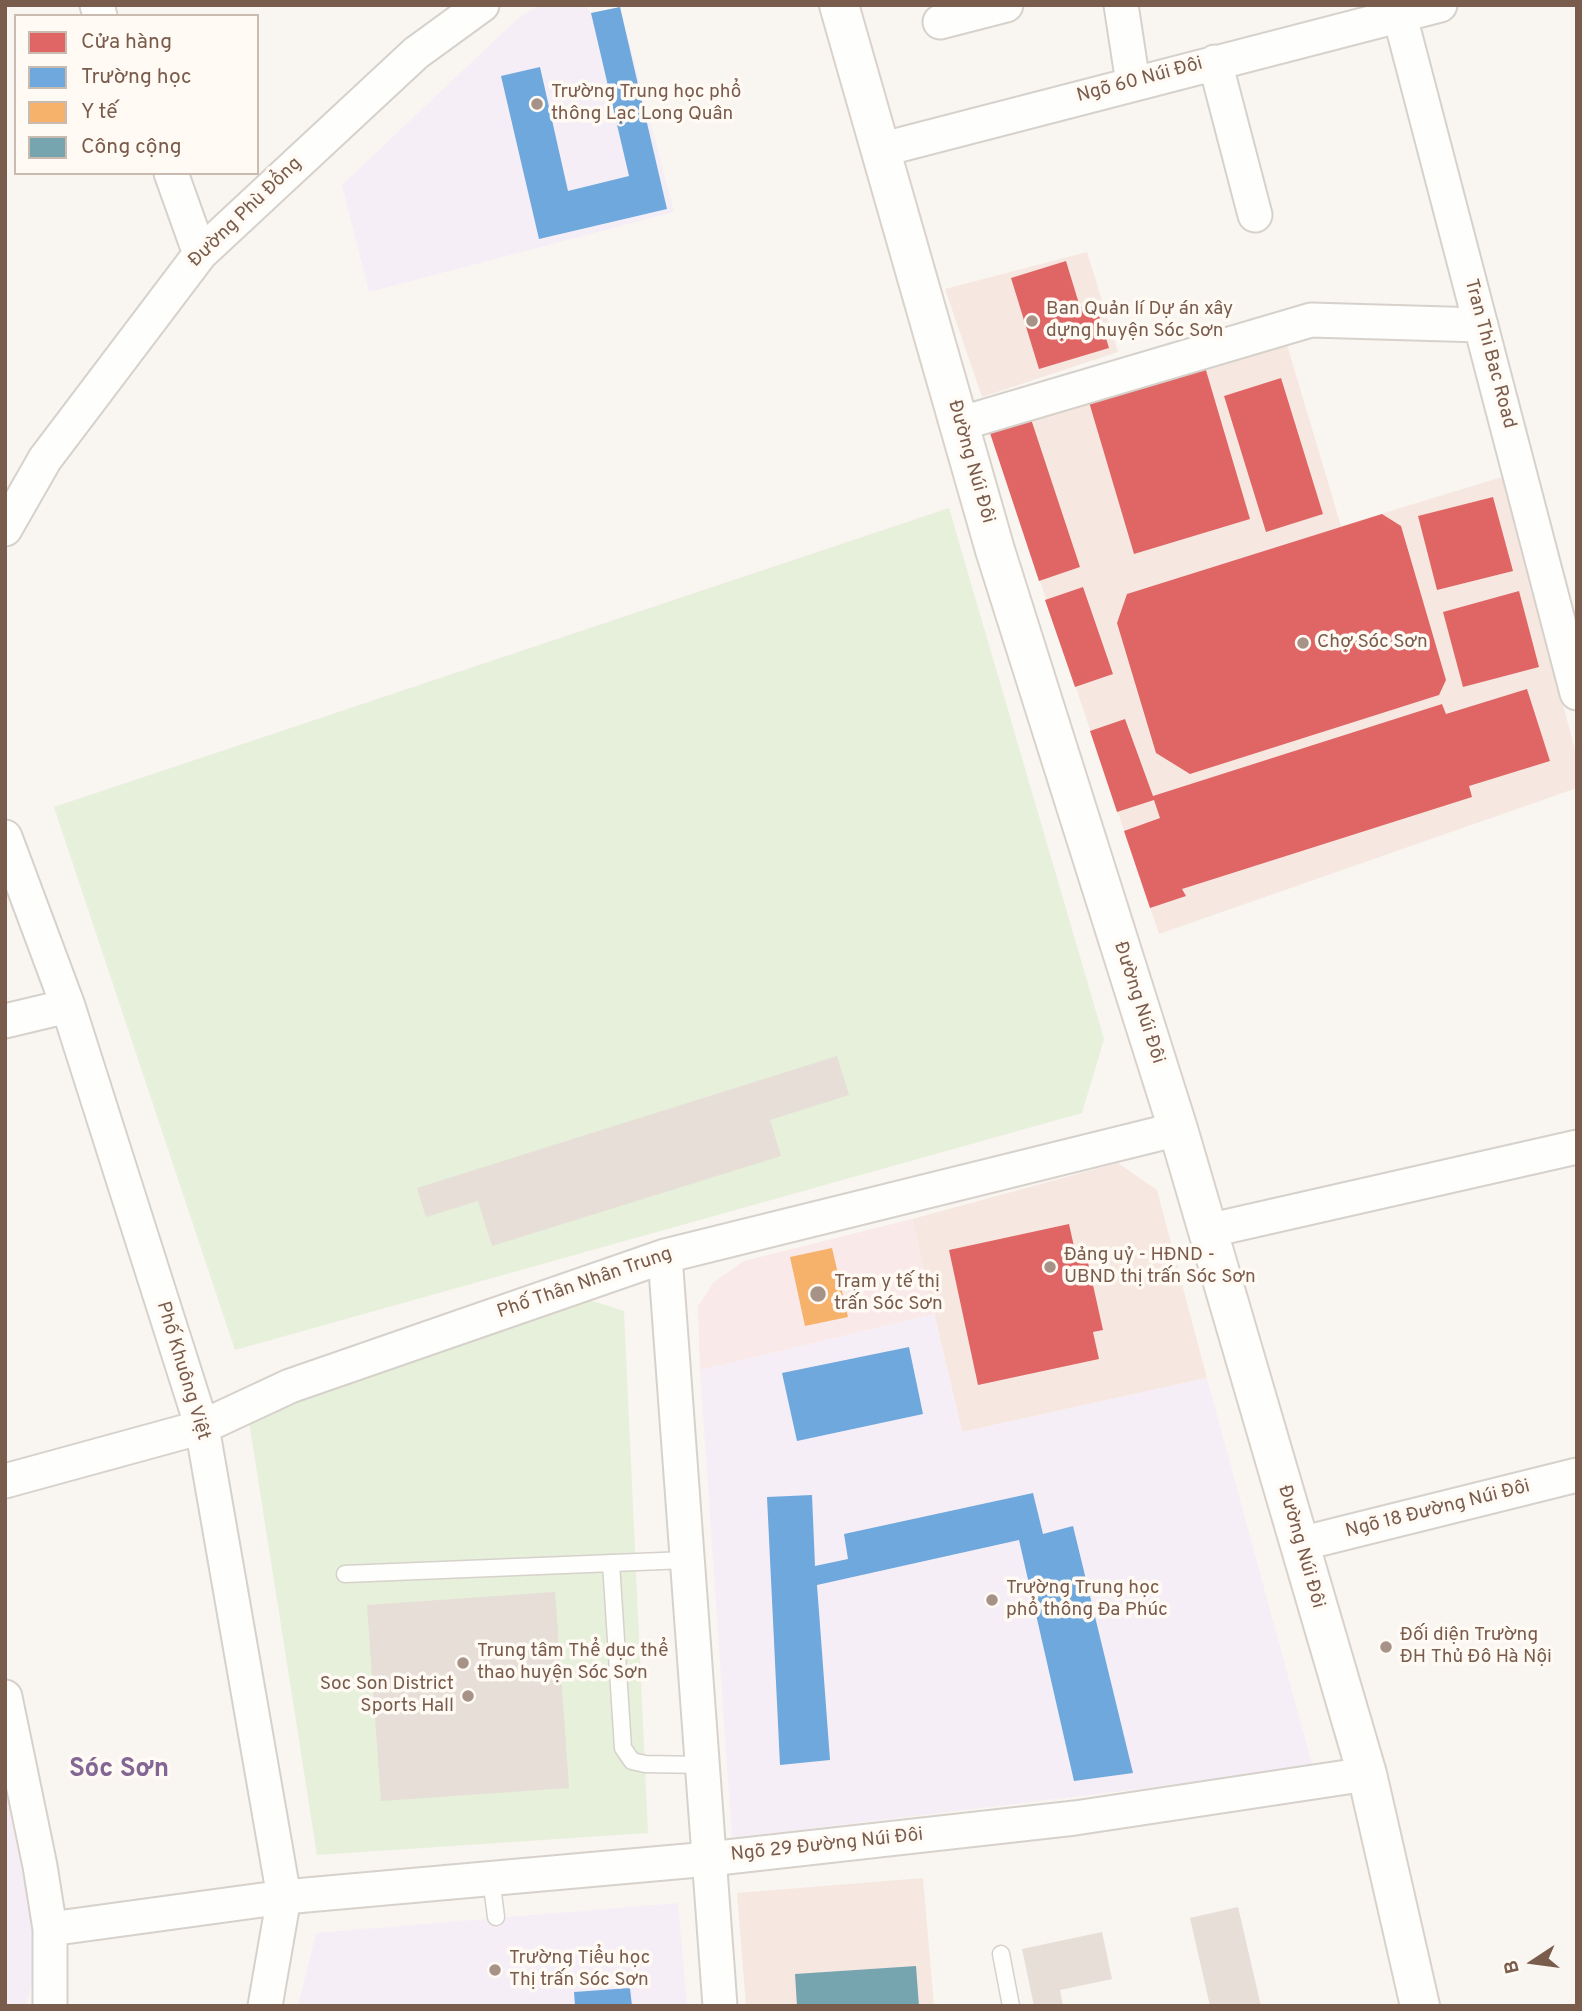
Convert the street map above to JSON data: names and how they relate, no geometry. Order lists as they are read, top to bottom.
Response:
{
  "streets": {
    "main road": ["Đường Núi Đôi"],
    "street": [
      "Ngõ 60 Núi Đôi",
      "Đường Phù Đổng",
      "Tran Thi Bac Road",
      "Phố Thân Nhân Trung",
      "Phố Khuông Việt",
      "Ngõ 18 Đường Núi Đôi",
      "Ngõ 29 Đường Núi Đôi"
    ]
  },
  "crossings": [
    ["Ngõ 60 Núi Đôi", "Tran Thi Bac Road"],
    ["Ngõ 60 Núi Đôi", "Đường Núi Đôi"],
    ["Đường Núi Đôi", "Phố Thân Nhân Trung"],
    ["Đường Núi Đôi", "Ngõ 18 Đường Núi Đôi"],
    ["Đường Núi Đôi", "Ngõ 29 Đường Núi Đôi"],
    ["Phố Thân Nhân Trung", "Phố Khuông Việt"],
    ["Phố Khuông Việt", "Ngõ 29 Đường Núi Đôi"]
  ],
  "districts": ["Sóc Sơn"],
  "places": [
    "Trường Trung học phổ thông Lạc Long Quân",
    "Ban Quản lí Dự án xây dựng huyện Sóc Sơn",
    "Chợ Sóc Sơn",
    "Đảng uỷ - HĐND - UBND thị trấn Sóc Sơn",
    "Trạm y tế thị trấn Sóc Sơn",
    "Trường Trung học phổ thông Đa Phúc",
    "Đối diện Trường ĐH Thủ Đô Hà Nội",
    "Trung tâm Thể dục thể thao huyện Sóc Sơn",
    "Soc Son District Sports Hall",
    "Trường Tiểu học Thị trấn Sóc Sơn"
  ],
  "legend": [
    "Cửa hàng",
    "Trường học",
    "Y tế",
    "Công cộng"
  ],
  "north": "left"
}
